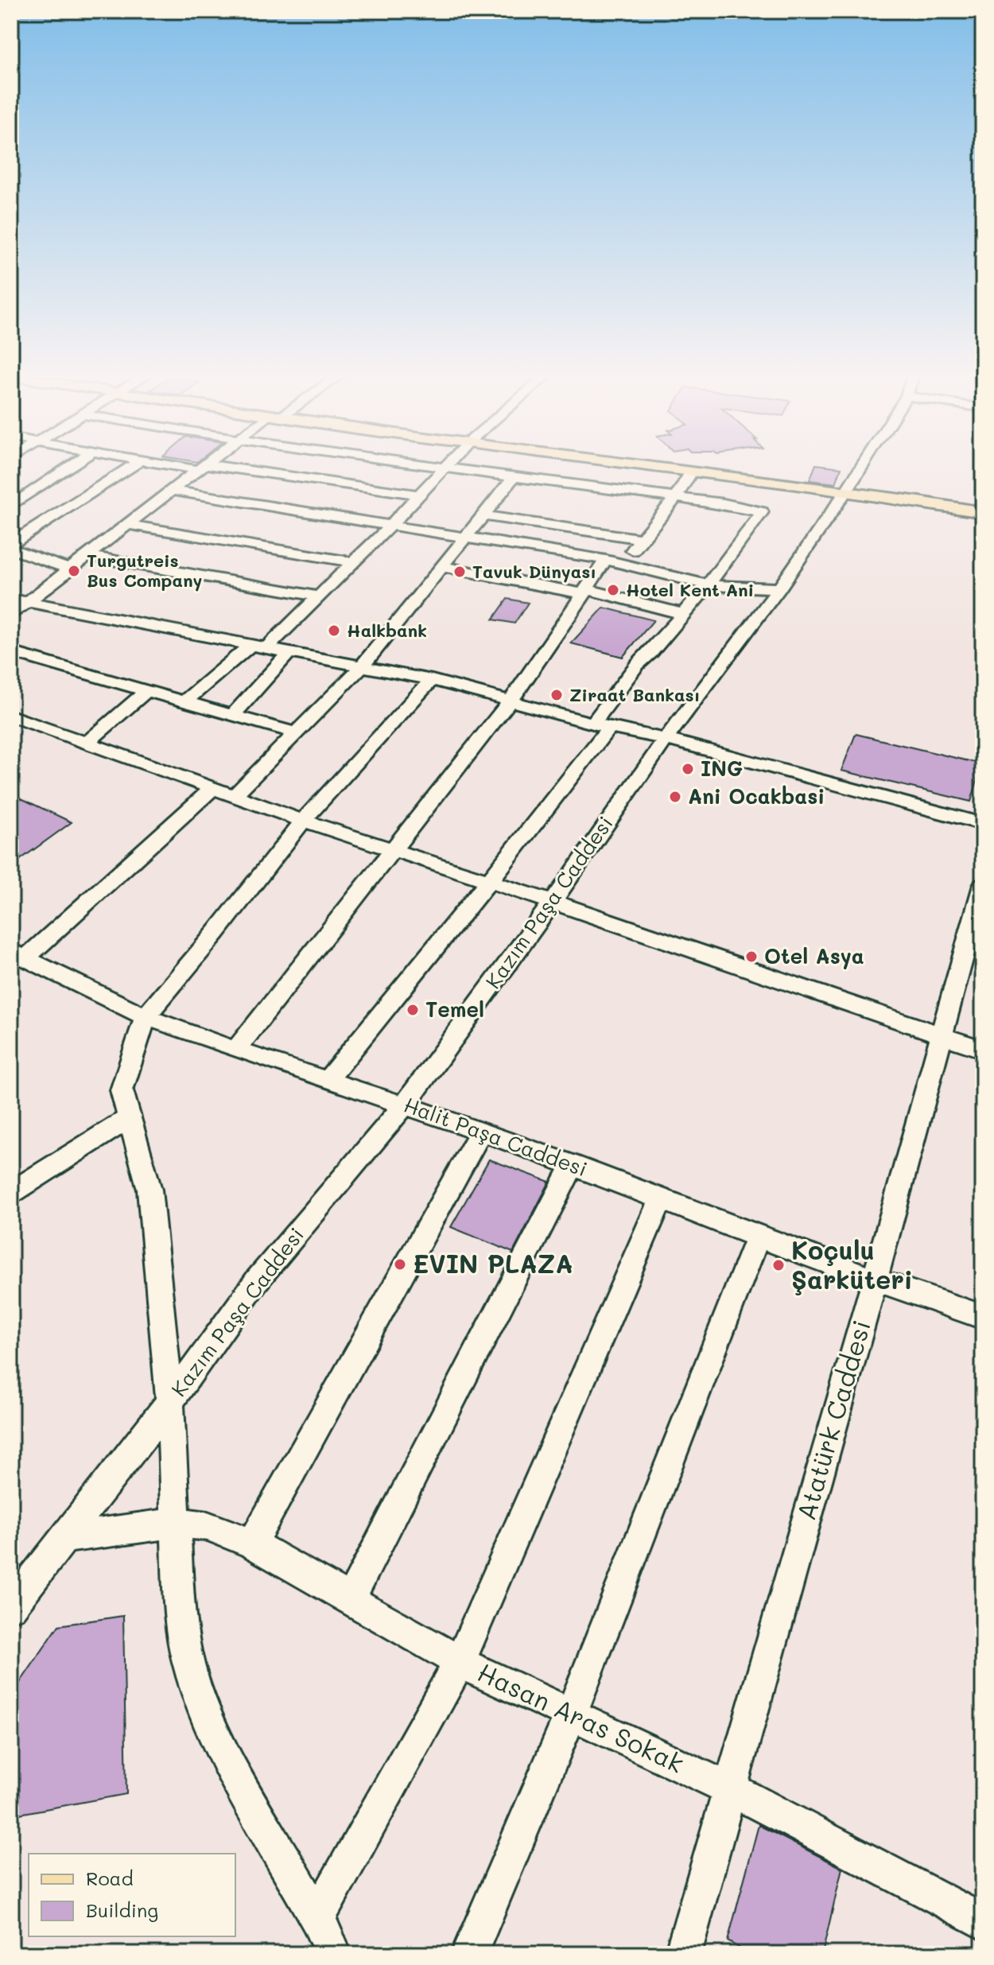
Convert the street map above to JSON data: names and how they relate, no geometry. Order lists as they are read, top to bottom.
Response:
{
  "streets": {
    "street": [
      "Kazım Paşa Caddesi",
      "Halit Paşa Caddesi",
      "Atatürk Caddesi",
      "Hasan Aras Sokak"
    ]
  },
  "crossings": [
    ["Kazım Paşa Caddesi", "Halit Paşa Caddesi"],
    ["Kazım Paşa Caddesi", "Hasan Aras Sokak"],
    ["Halit Paşa Caddesi", "Atatürk Caddesi"],
    ["Atatürk Caddesi", "Hasan Aras Sokak"]
  ],
  "places": [
    "Turgutreis Bus Company",
    "Tavuk Dünyası",
    "Hotel Kent Ani",
    "Halkbank",
    "Ziraat Bankası",
    "ING",
    "Ani Ocakbasi",
    "Otel Asya",
    "Temel",
    "EVIN PLAZA",
    "Koçulu Şarküteri"
  ],
  "legend": ["Road", "Building"]
}
